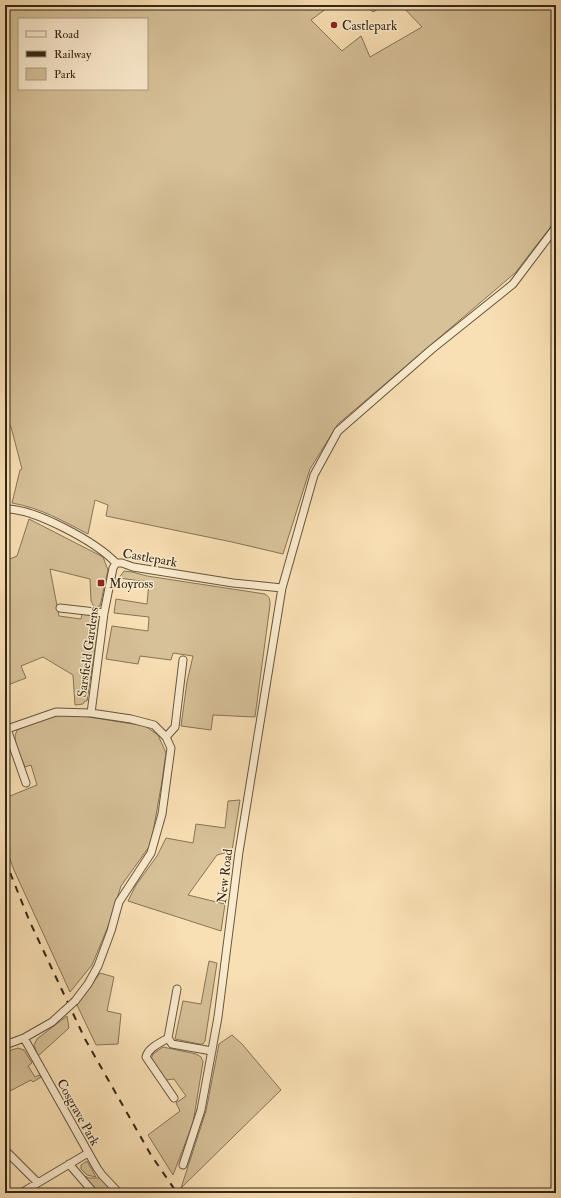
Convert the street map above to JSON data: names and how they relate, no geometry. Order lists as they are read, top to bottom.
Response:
{
  "streets": {
    "street": [
      "Castlepark",
      "Sarsfield Gardens",
      "New Road",
      "Cosgrave Park"
    ]
  },
  "crossings": [
    ["Castlepark", "Sarsfield Gardens"],
    ["Castlepark", "New Road"]
  ],
  "places": {
    "other": ["Castlepark"],
    "transit": ["Moyross"]
  },
  "legend": ["Road", "Railway", "Park"]
}
